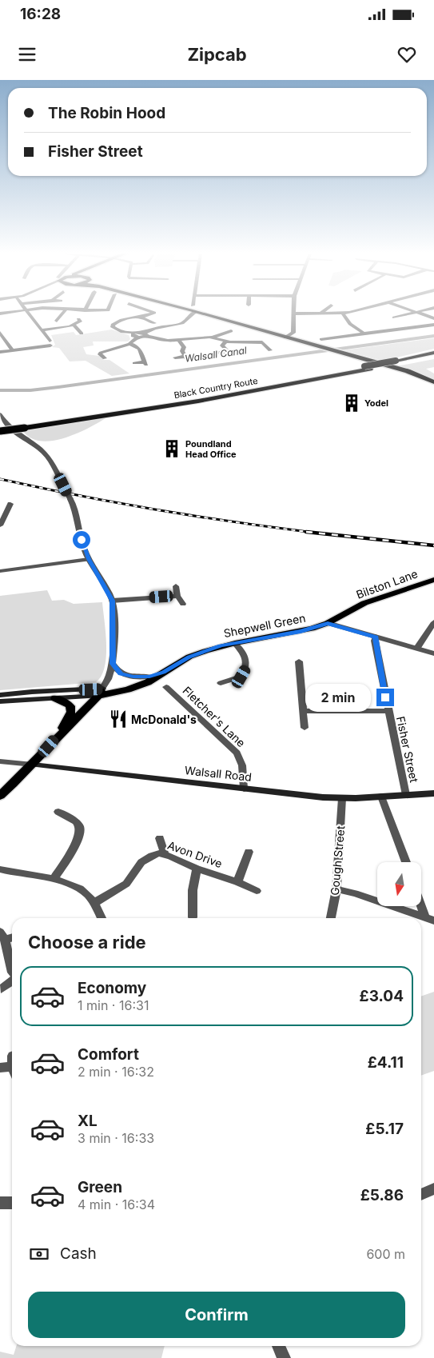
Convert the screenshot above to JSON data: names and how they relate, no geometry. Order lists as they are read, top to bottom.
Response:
{
  "streets": {
    "highway": ["Black Country Route"],
    "main road": ["Bilston Lane", "Shepwell Green", "Walsall Road"],
    "street": [
      "Fletcher's Lane",
      "Fisher Street",
      "Avon Drive",
      "Gough Street"
    ]
  },
  "crossings": [
    ["Bilston Lane", "Shepwell Green"],
    ["Fletcher's Lane", "Walsall Road"],
    ["Fisher Street", "Walsall Road"],
    ["Walsall Road", "Gough Street"]
  ],
  "water": ["Walsall Canal"],
  "places": {
    "building": ["Yodel", "Poundland Head Office"],
    "restaurant": ["McDonald's"]
  },
  "north": "bottom",
  "page": {
    "status": "16:28",
    "header": "Zipcab",
    "banner": ["The Robin Hood", "Fisher Street"],
    "bubble": "2 min",
    "heading": "Choose a ride",
    "list": [
      {
        "name": "Economy",
        "note": "1 min · 16:31",
        "value": "£3.04"
      },
      {
        "name": "Comfort",
        "note": "2 min · 16:32",
        "value": "£4.11"
      },
      {
        "name": "XL",
        "note": "3 min · 16:33",
        "value": "£5.17"
      },
      {
        "name": "Green",
        "note": "4 min · 16:34",
        "value": "£5.86"
      }
    ],
    "pay": ["Cash", "600 m"],
    "buttons": "Confirm"
  }
}
